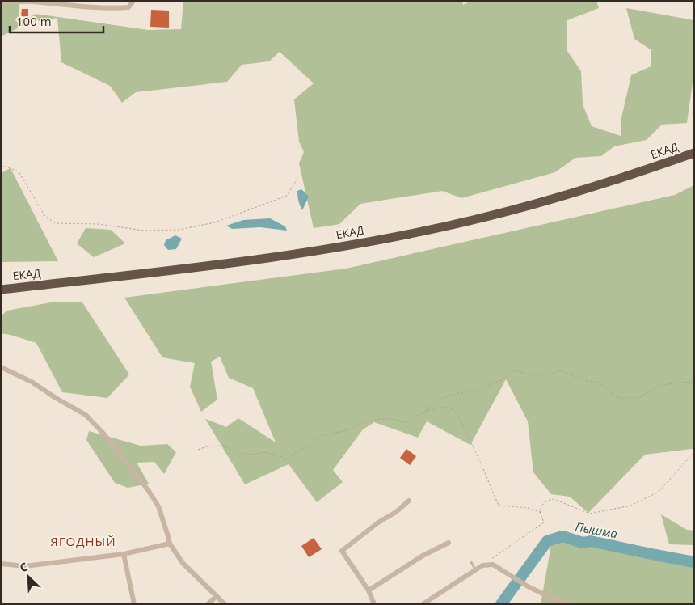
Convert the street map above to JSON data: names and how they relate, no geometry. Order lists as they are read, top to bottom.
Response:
{
  "streets": {
    "highway": ["ЕКАД"]
  },
  "districts": ["ЯГОДНЫЙ"],
  "water": ["Пышма"],
  "scale_bar": "100 m",
  "north": "top left"
}
